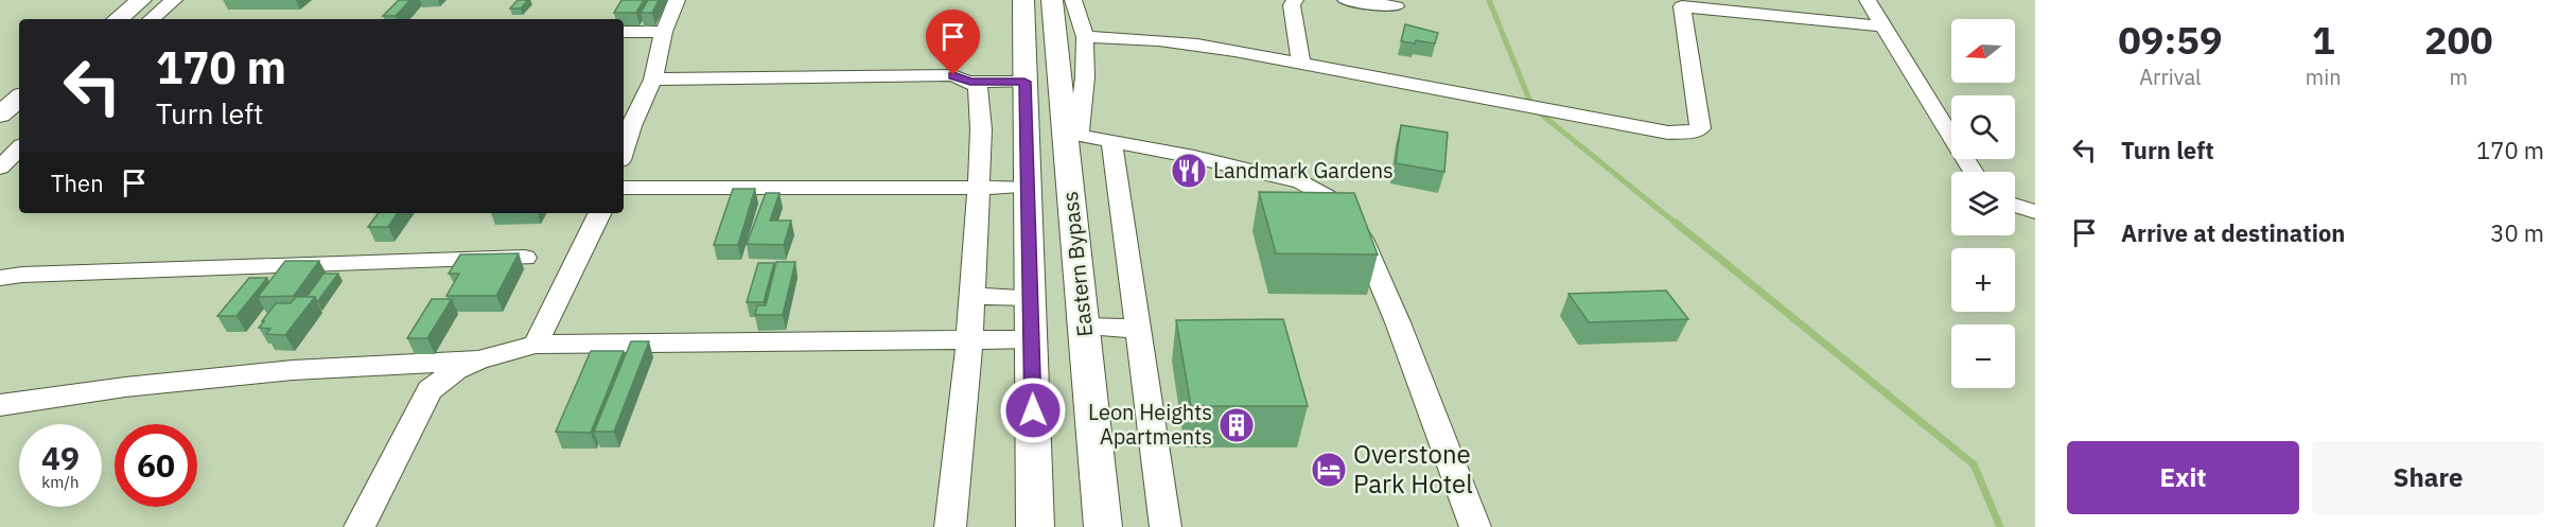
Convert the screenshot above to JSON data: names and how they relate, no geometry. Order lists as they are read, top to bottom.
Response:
{
  "streets": {
    "main road": ["Eastern Bypass"]
  },
  "places": {
    "restaurant": ["Landmark Gardens"],
    "building": ["Leon Heights Apartments"],
    "hotel": ["Overstone Park Hotel"]
  },
  "north": "left",
  "page": {
    "eta": [
      "09:59",
      "Arrival",
      "1",
      "min",
      "200",
      "m"
    ],
    "map_buttons": ["+", "−"],
    "turn": ["170 m", "Turn left"],
    "list": [
      {
        "name": "Turn left",
        "value": "170 m"
      },
      {
        "name": "Arrive at destination",
        "value": "30 m"
      }
    ],
    "then": "Then",
    "speed": "49 km/h",
    "limit": "60",
    "buttons": ["Exit", "Share"]
  }
}
